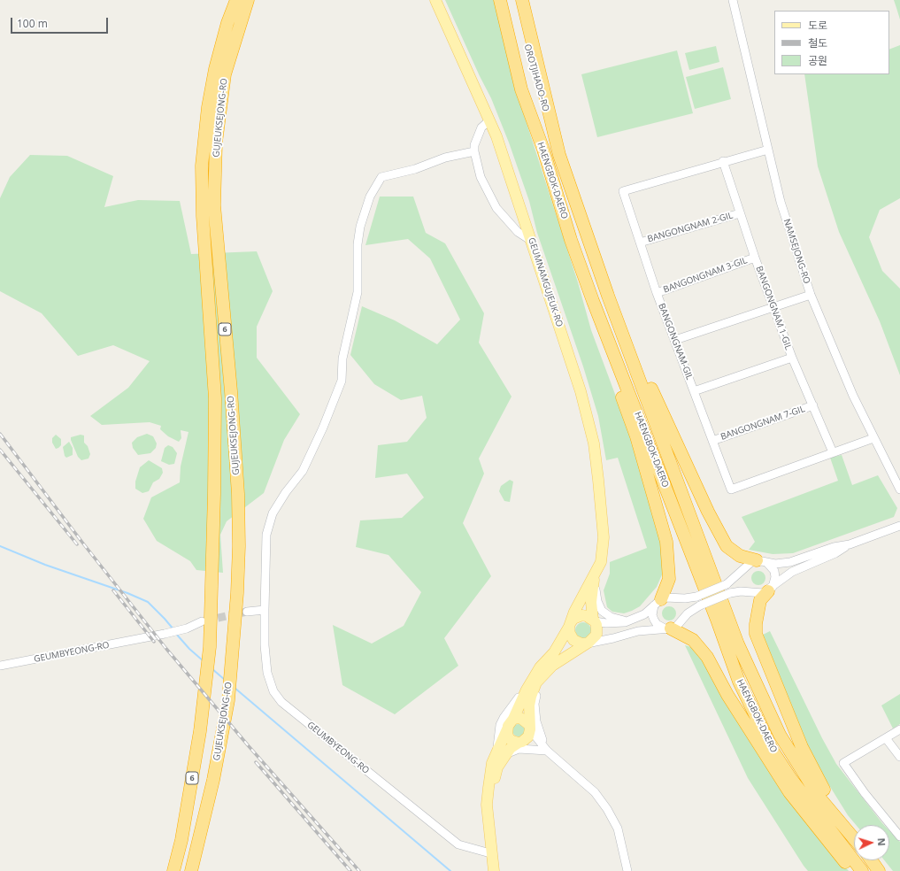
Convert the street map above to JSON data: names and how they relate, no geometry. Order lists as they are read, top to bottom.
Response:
{
  "streets": {
    "highway": [
      "OROTJIHADO-RO",
      "GUJEUKSEJONG-RO",
      "HAENGBOK-DAERO",
      "6"
    ],
    "main road": ["GEUMNAMGUJEUK-RO"],
    "street": [
      "BANGONGNAM 2-GIL",
      "NAMSEJONG-RO",
      "BANGONGNAM 3-GIL",
      "BANGONGNAM 1-GIL",
      "BANGONGNAM-GIL",
      "BANGONGNAM 7-GIL",
      "GEUMBYEONG-RO"
    ]
  },
  "crossings": [
    ["OROTJIHADO-RO", "HAENGBOK-DAERO"],
    ["BANGONGNAM 2-GIL", "BANGONGNAM 1-GIL"],
    ["BANGONGNAM 2-GIL", "BANGONGNAM-GIL"],
    ["NAMSEJONG-RO", "BANGONGNAM-GIL"],
    ["BANGONGNAM 3-GIL", "BANGONGNAM 1-GIL"],
    ["BANGONGNAM 3-GIL", "BANGONGNAM-GIL"],
    ["BANGONGNAM 1-GIL", "BANGONGNAM-GIL"],
    ["BANGONGNAM 1-GIL", "BANGONGNAM 7-GIL"],
    ["BANGONGNAM-GIL", "BANGONGNAM 7-GIL"]
  ],
  "legend": ["도로", "철도", "공원"],
  "scale_bar": "100 m",
  "north": "right"
}
